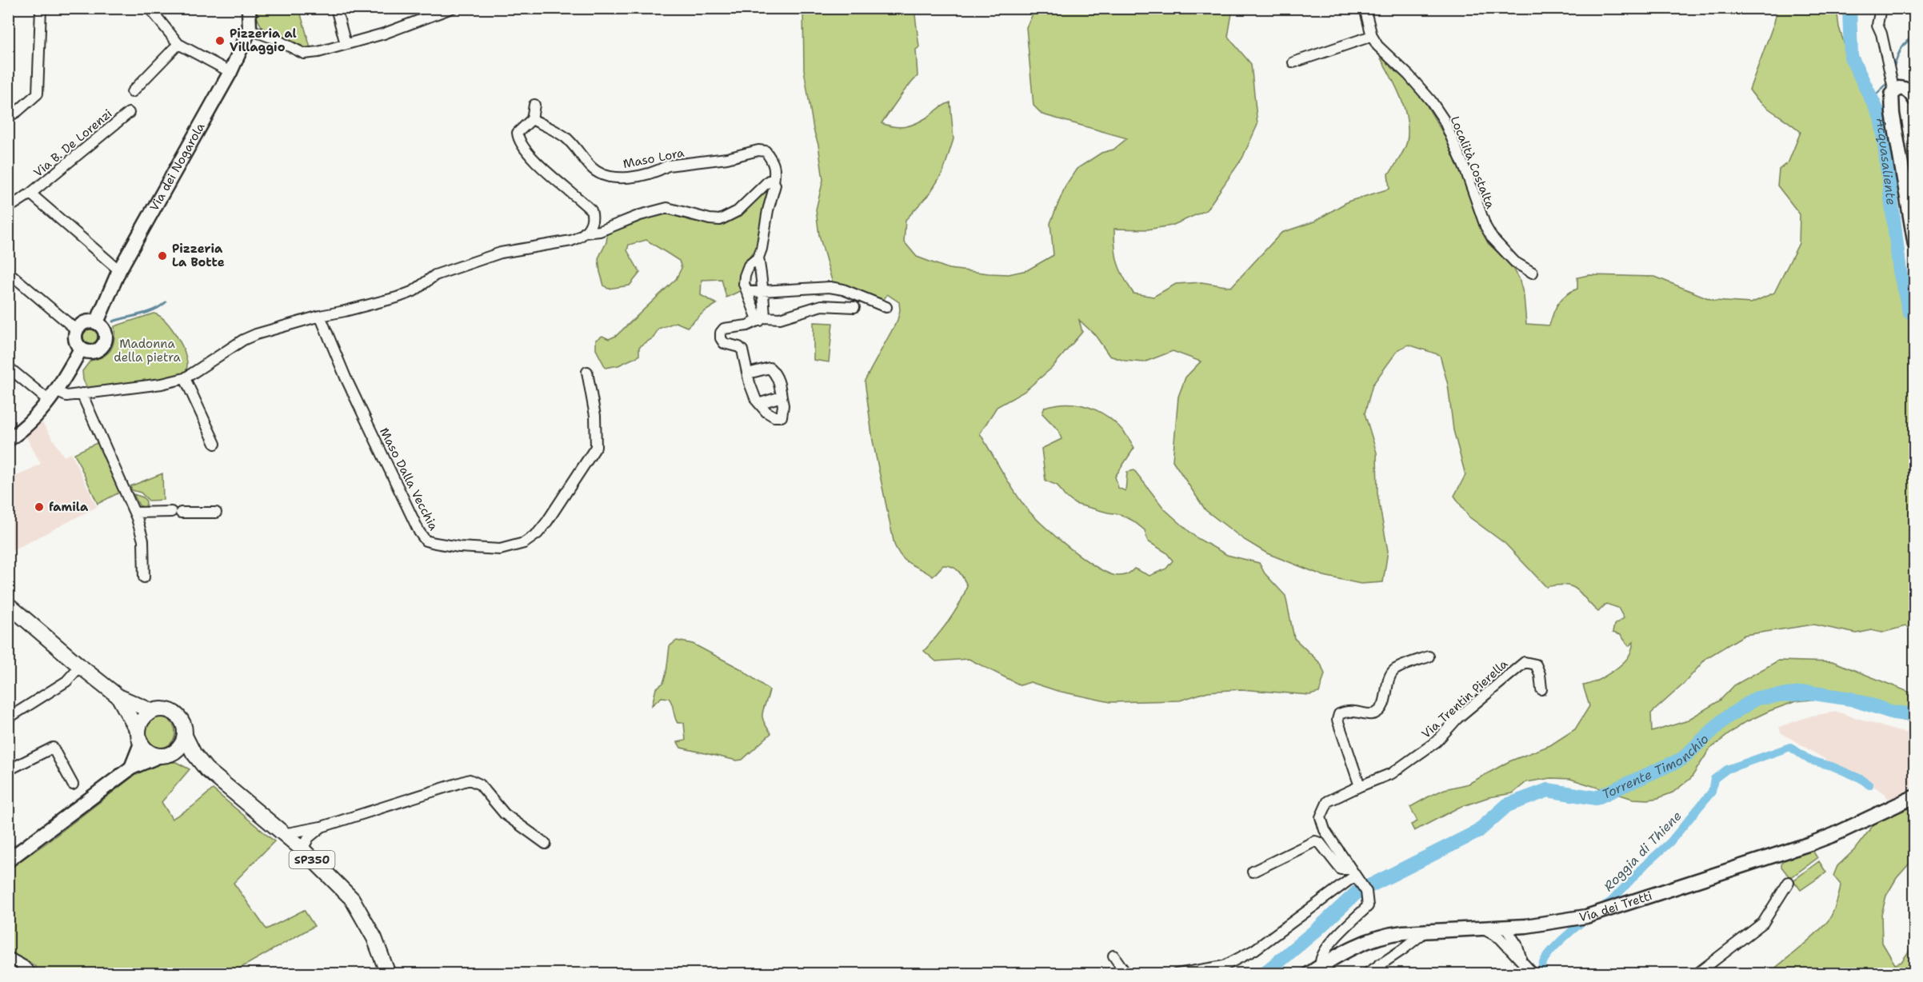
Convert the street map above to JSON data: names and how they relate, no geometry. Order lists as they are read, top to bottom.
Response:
{
  "streets": {
    "main road": ["SP350"],
    "street": [
      "Via B. De Lorenzi",
      "Maso Lora",
      "Località Costalta",
      "Via dei Nogarola",
      "Maso Dalla Vecchia",
      "Via Trentin Pierella",
      "Via dei Tretti"
    ]
  },
  "crossings": [
    ["Via Trentin Pierella", "Via dei Tretti"]
  ],
  "water": ["Acquasaliente", "Torrente Timonchio", "Roggia di Thiene"],
  "parks": ["Madonna della pietra"],
  "places": ["Pizzeria al Villaggio", "Pizzeria La Botte", "famila"]
}
